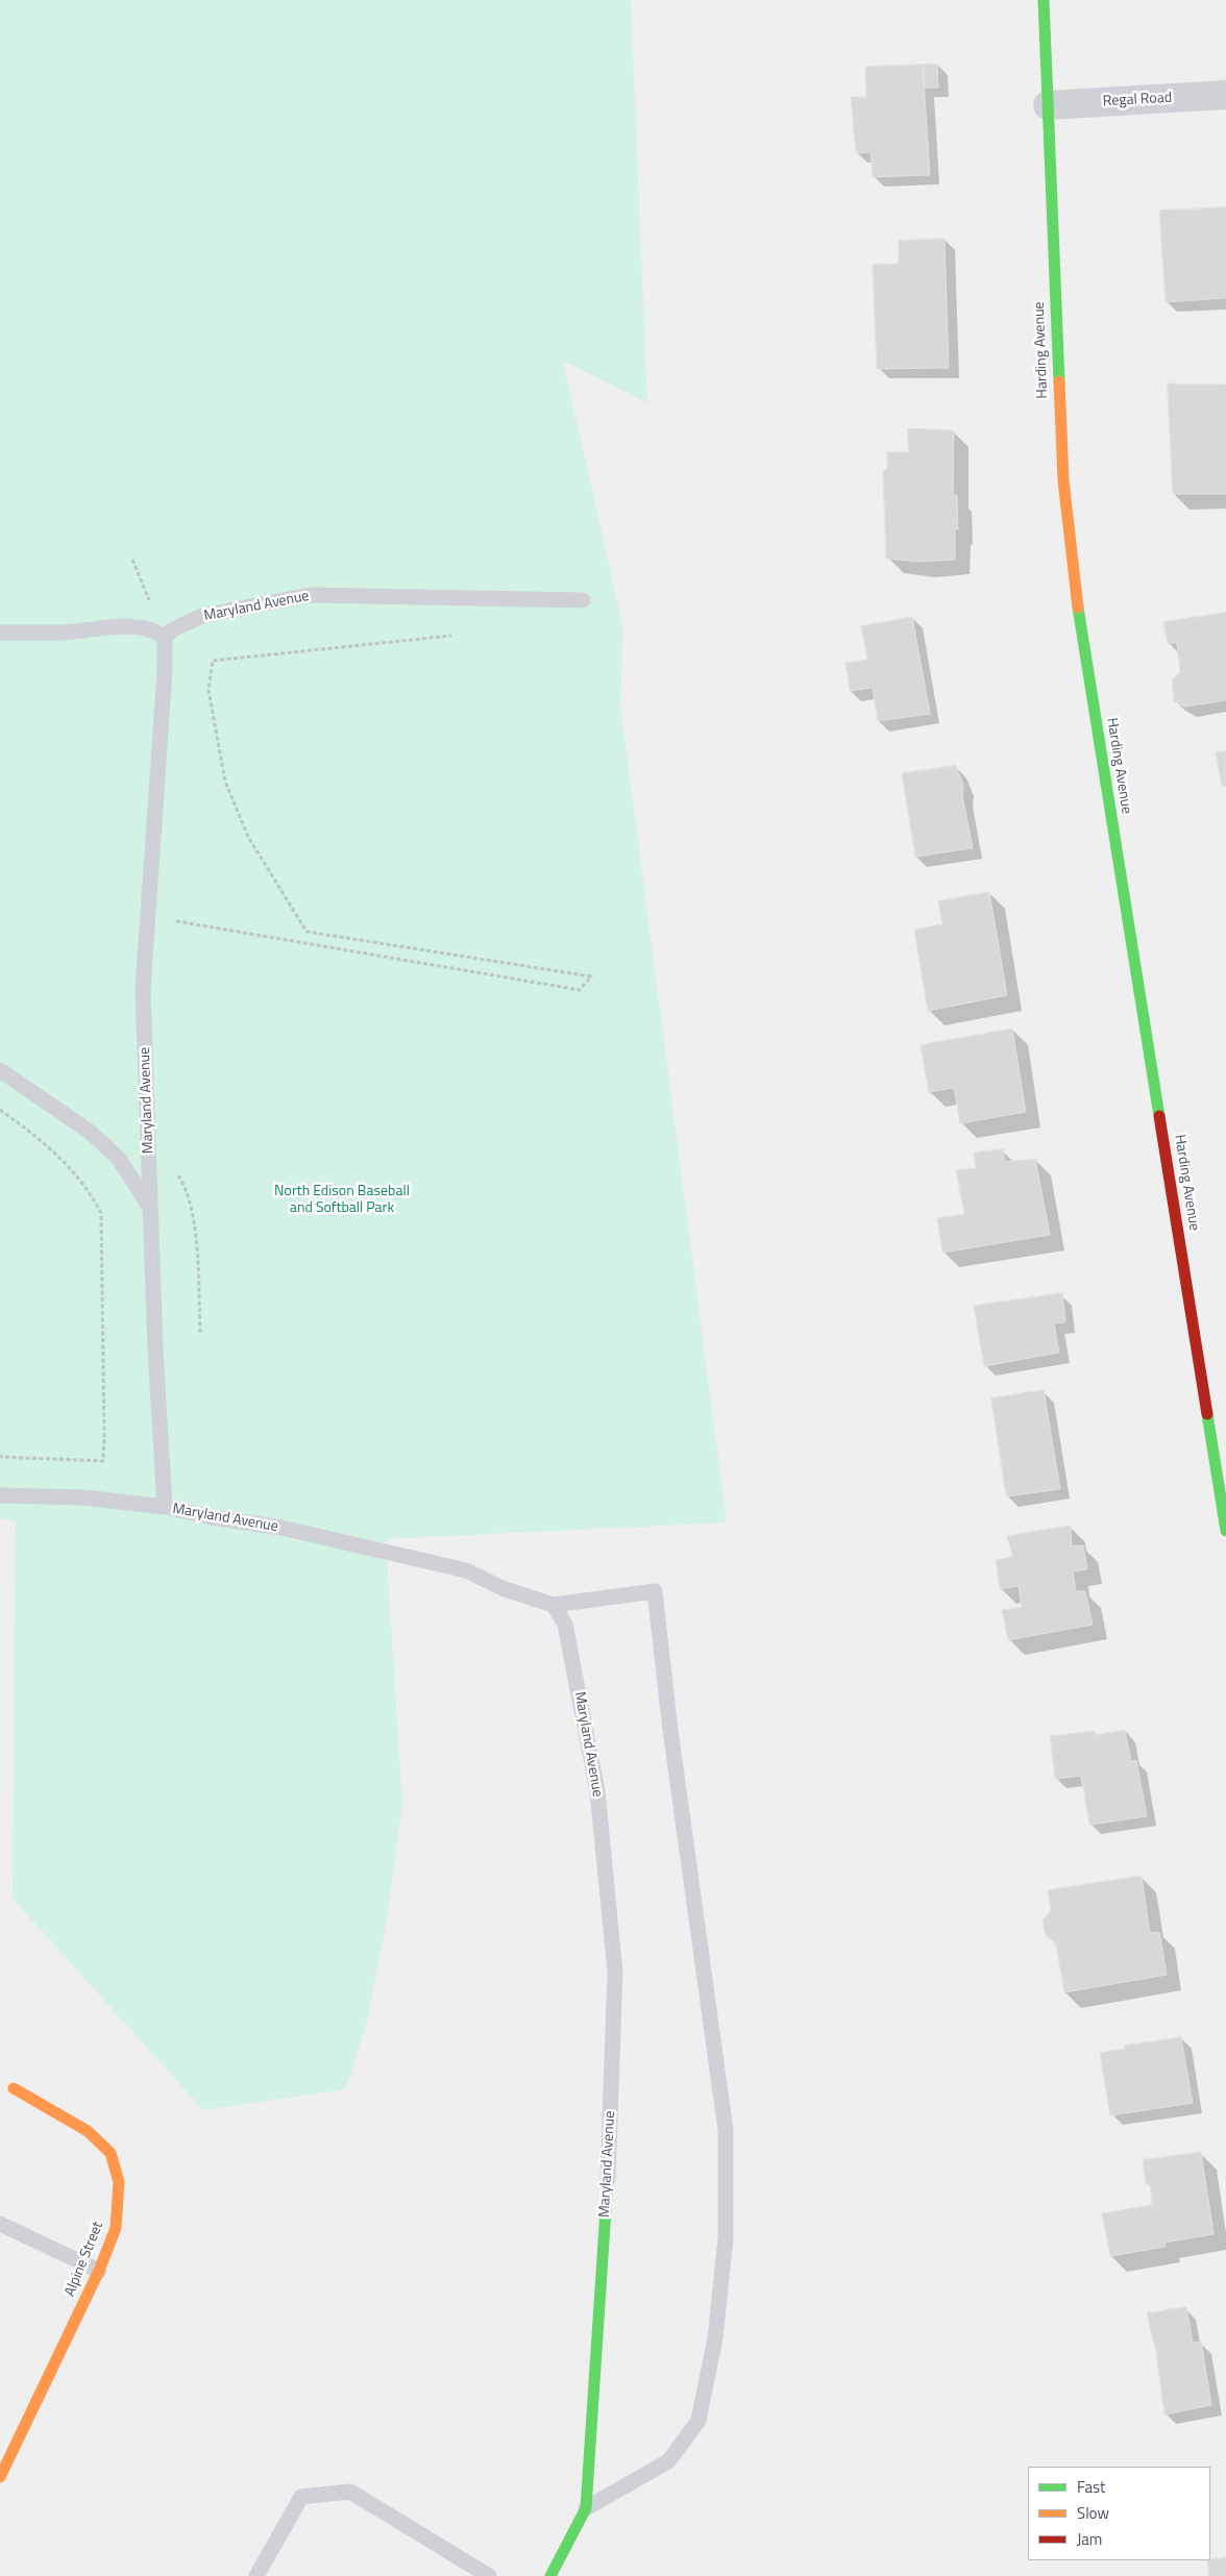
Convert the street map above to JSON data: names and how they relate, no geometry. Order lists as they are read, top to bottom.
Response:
{
  "streets": {
    "street": [
      "Regal Road",
      "Harding Avenue",
      "Maryland Avenue",
      "Alpine Street"
    ]
  },
  "crossings": [
    ["Regal Road", "Harding Avenue"]
  ],
  "parks": ["North Edison Baseball and Softball Park"],
  "legend": ["Fast", "Slow", "Jam"]
}
